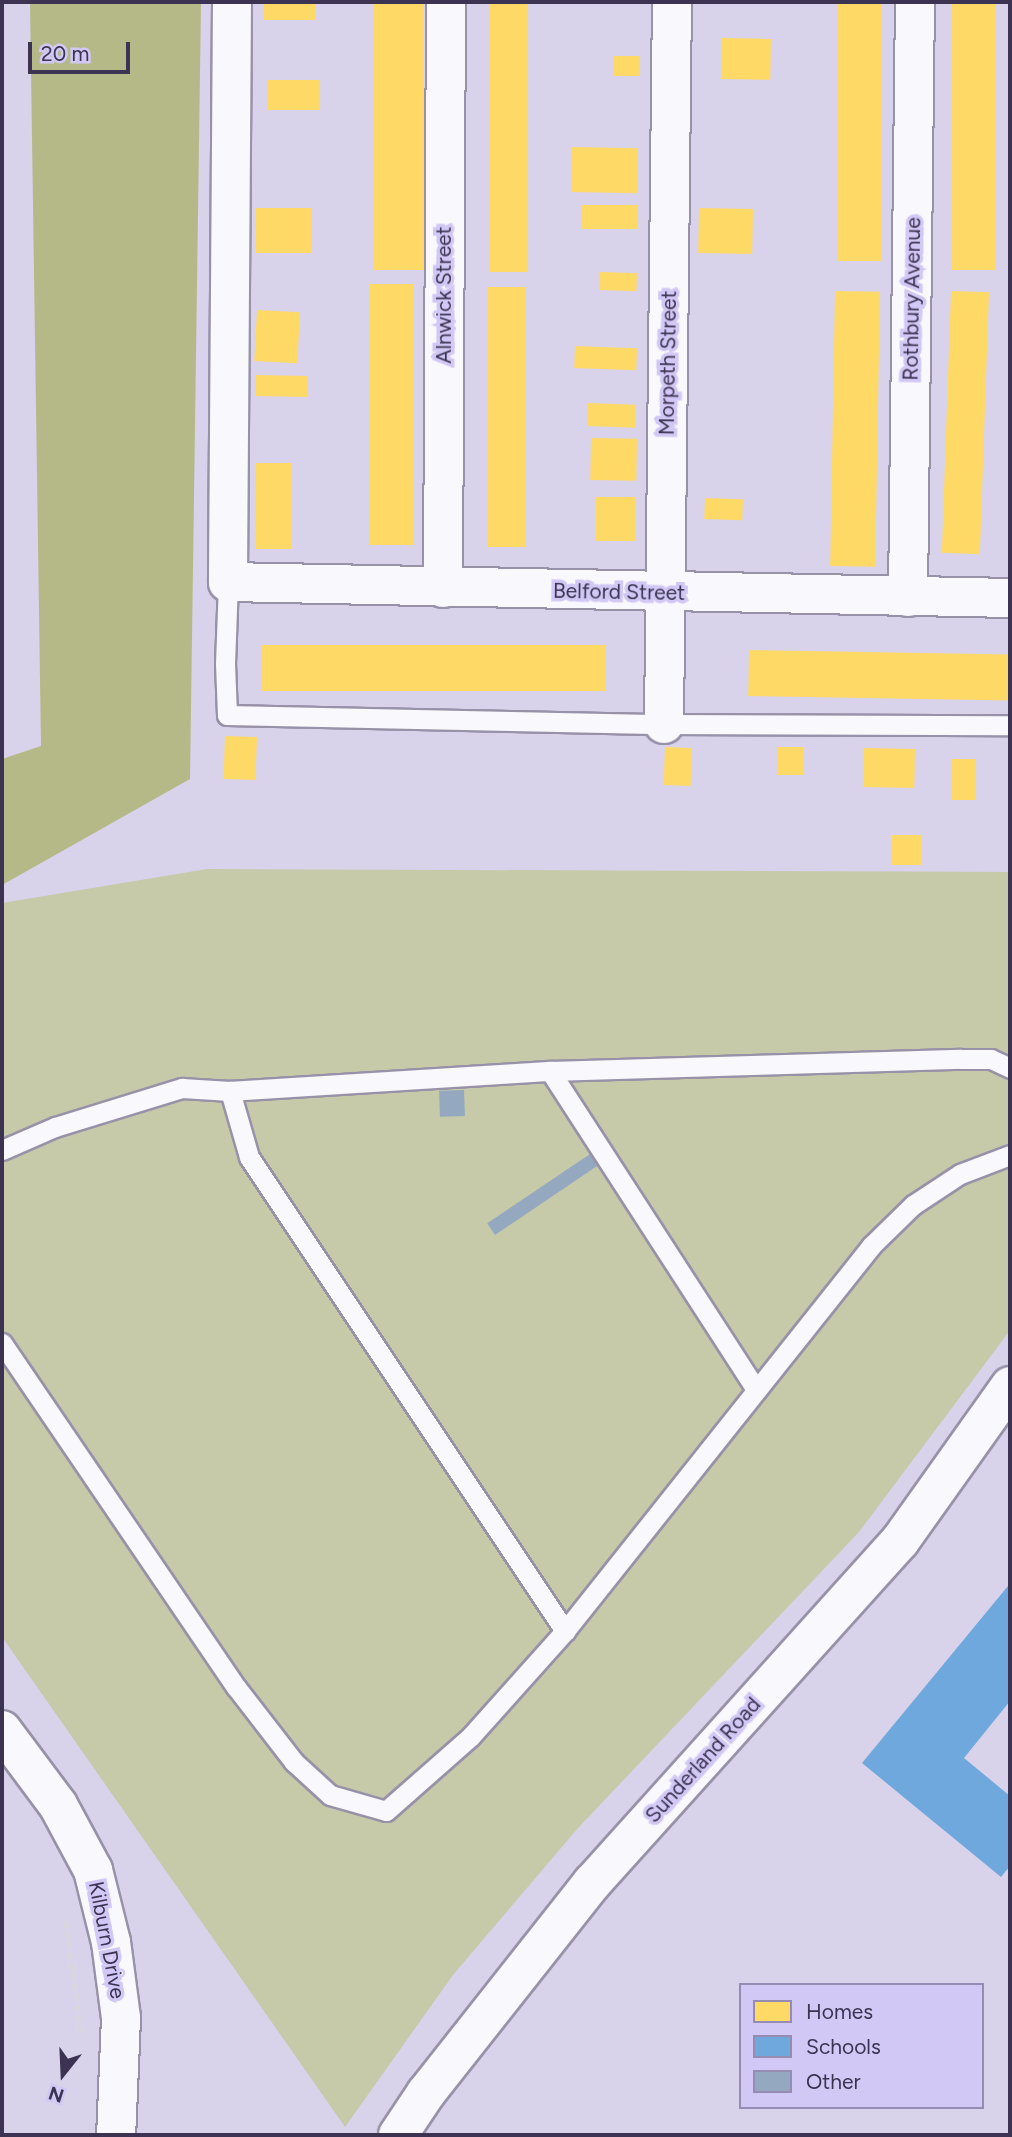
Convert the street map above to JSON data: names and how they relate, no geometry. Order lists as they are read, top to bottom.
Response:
{
  "streets": {
    "street": [
      "Alnwick Street",
      "Rothbury Avenue",
      "Morpeth Street",
      "Belford Street",
      "Sunderland Road",
      "Kilburn Drive"
    ]
  },
  "crossings": [
    ["Alnwick Street", "Belford Street"],
    ["Rothbury Avenue", "Belford Street"],
    ["Morpeth Street", "Belford Street"]
  ],
  "legend": ["Homes", "Schools", "Other"],
  "scale_bar": "20 m",
  "north": "bottom"
}
